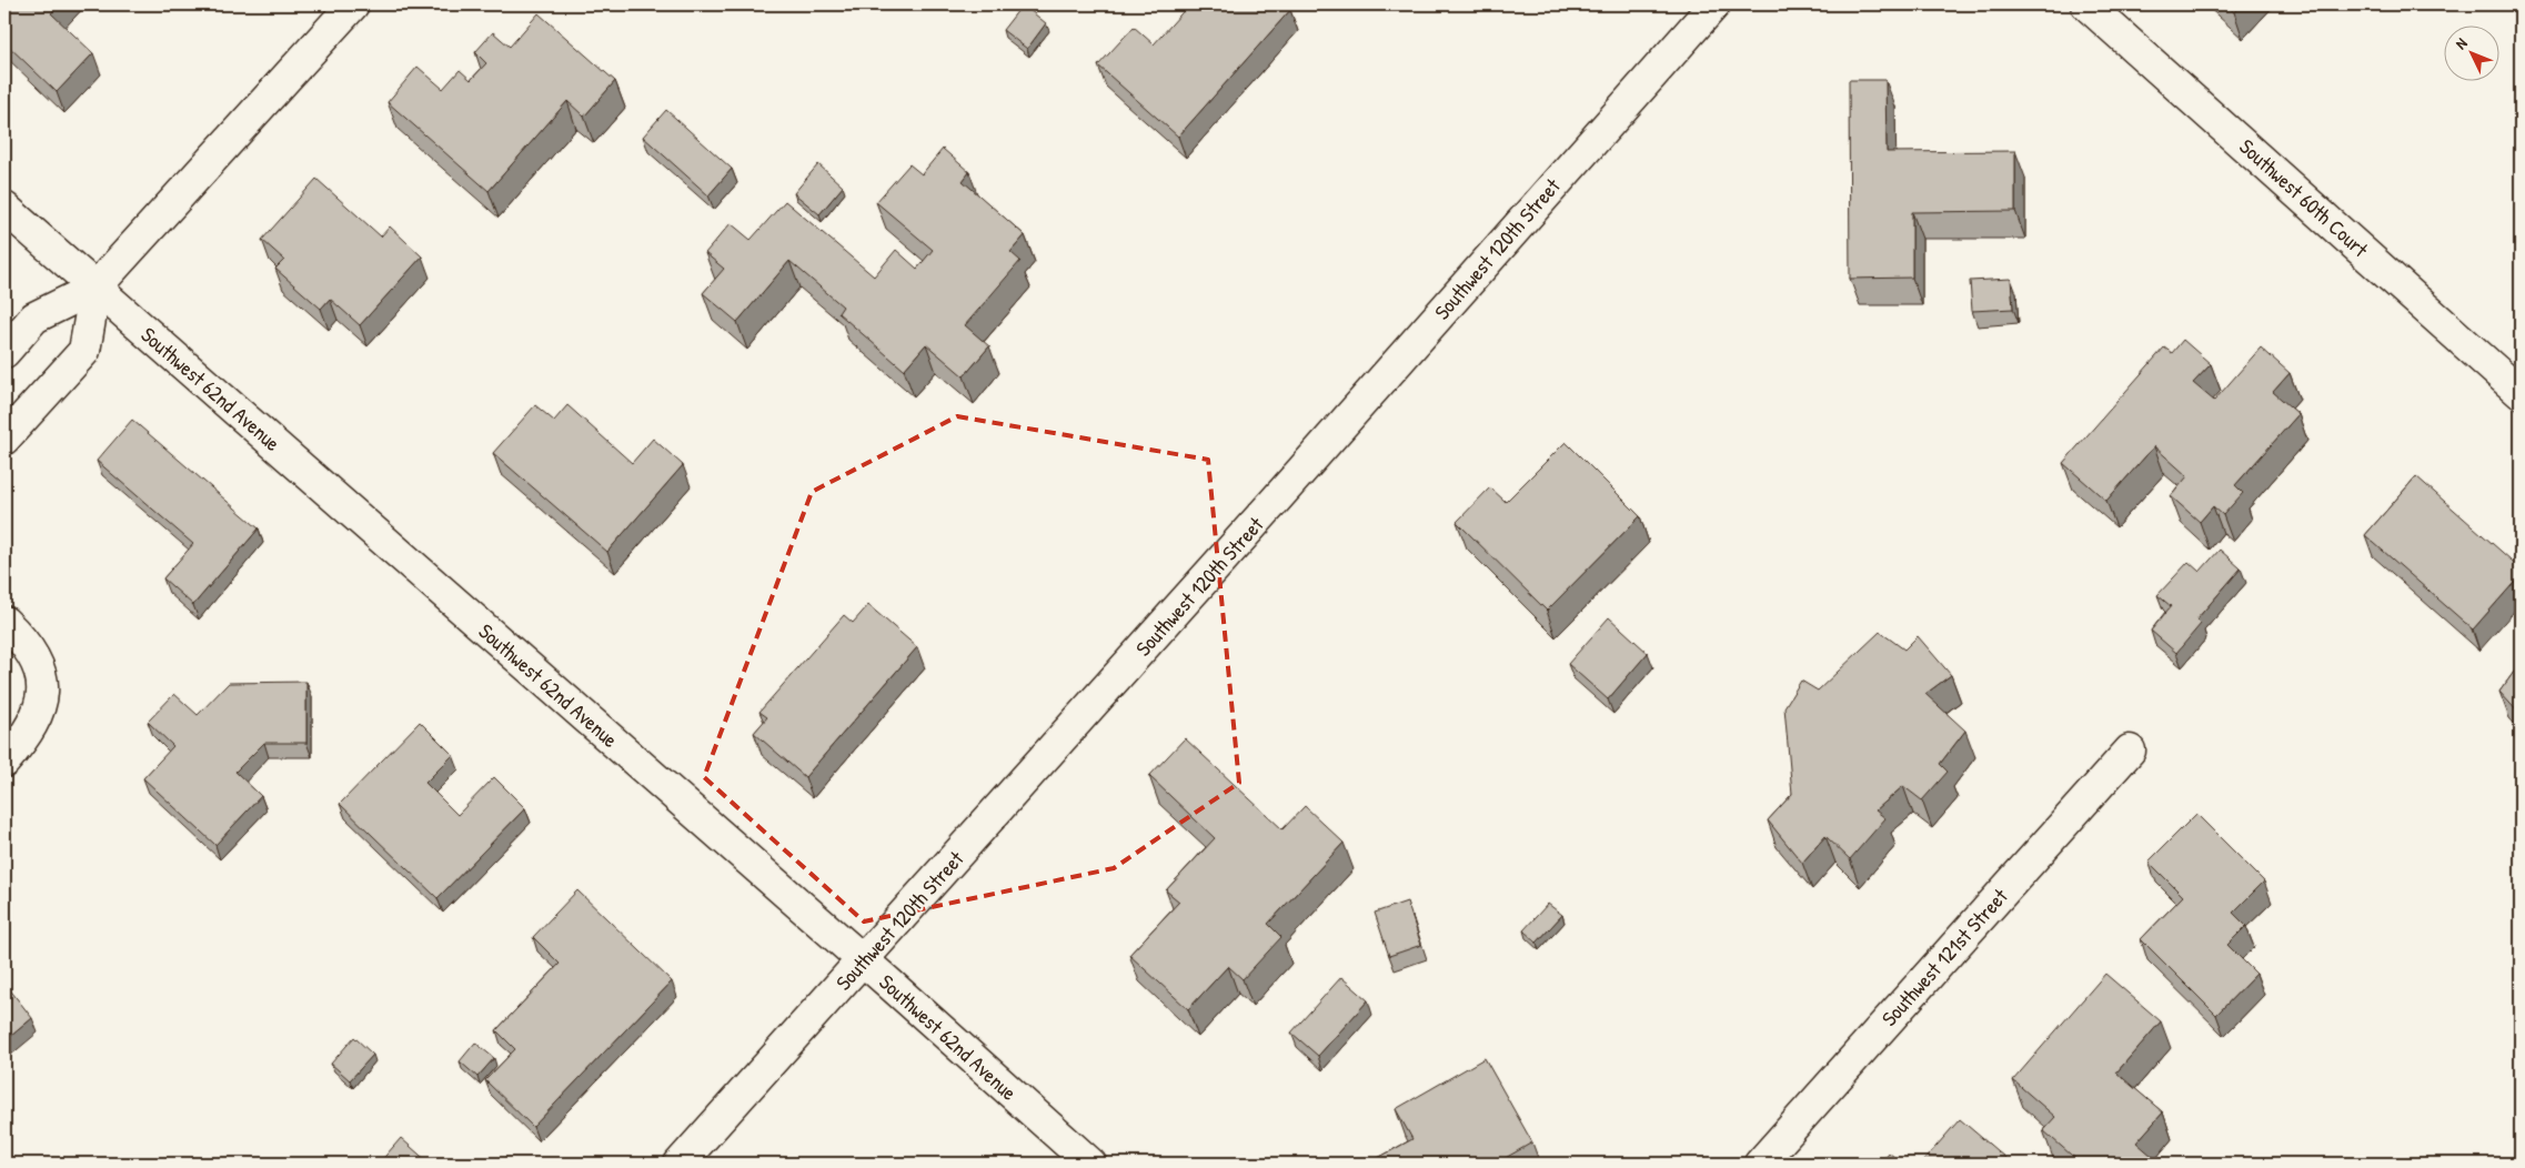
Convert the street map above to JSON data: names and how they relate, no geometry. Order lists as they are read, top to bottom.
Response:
{
  "streets": {
    "street": [
      "Southwest 60th Court",
      "Southwest 120th Street",
      "Southwest 62nd Avenue",
      "Southwest 121st Street"
    ]
  },
  "crossings": [
    ["Southwest 120th Street", "Southwest 62nd Avenue"]
  ],
  "north": "top left"
}
